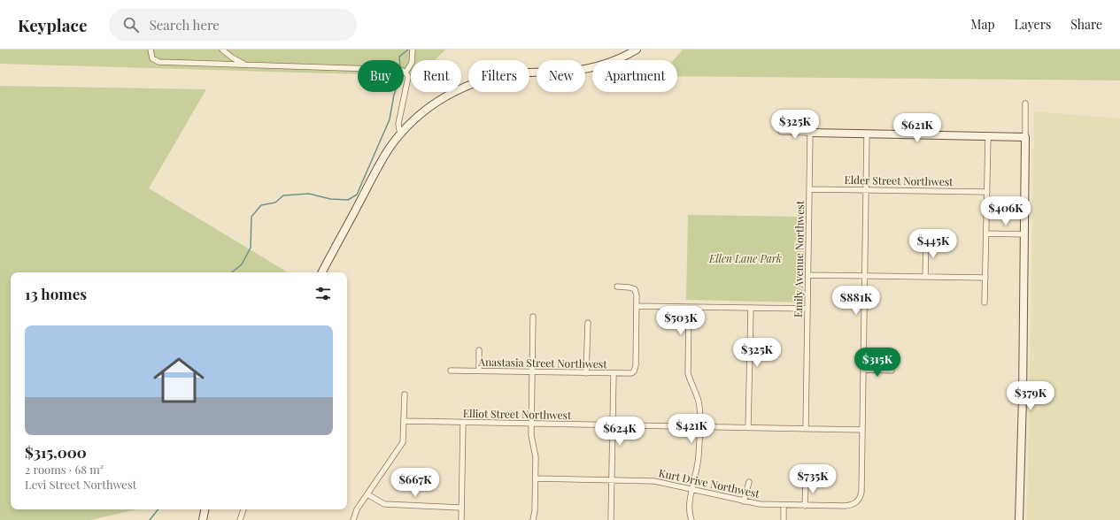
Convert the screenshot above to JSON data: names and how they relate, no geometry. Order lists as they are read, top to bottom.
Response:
{
  "streets": {
    "street": [
      "Elder Street Northwest",
      "Emily Avenue Northwest",
      "Anastasia Street Northwest",
      "Elliot Street Northwest",
      "Kurt Drive Northwest"
    ]
  },
  "crossings": [
    ["Elder Street Northwest", "Emily Avenue Northwest"],
    ["Emily Avenue Northwest", "Elliot Street Northwest"],
    ["Elliot Street Northwest", "Kurt Drive Northwest"]
  ],
  "parks": ["Ellen Lane Park"],
  "page": {
    "header": "Keyplace",
    "search": "Search here",
    "nav": ["Map", "Layers", "Share"],
    "chip": [
      "Buy",
      "Rent",
      "Filters",
      "New",
      "Apartment"
    ],
    "price": [
      "$325K",
      "$621K",
      "$406K",
      "$445K",
      "$881K",
      "$503K",
      "$325K",
      "$315K",
      "$379K",
      "$421K",
      "$624K",
      "$735K",
      "$667K"
    ],
    "heading": "13 homes",
    "list": [
      {
        "name": "$315,000",
        "note": "2 rooms · 68 m² · Levi Street Northwest"
      }
    ]
  }
}
